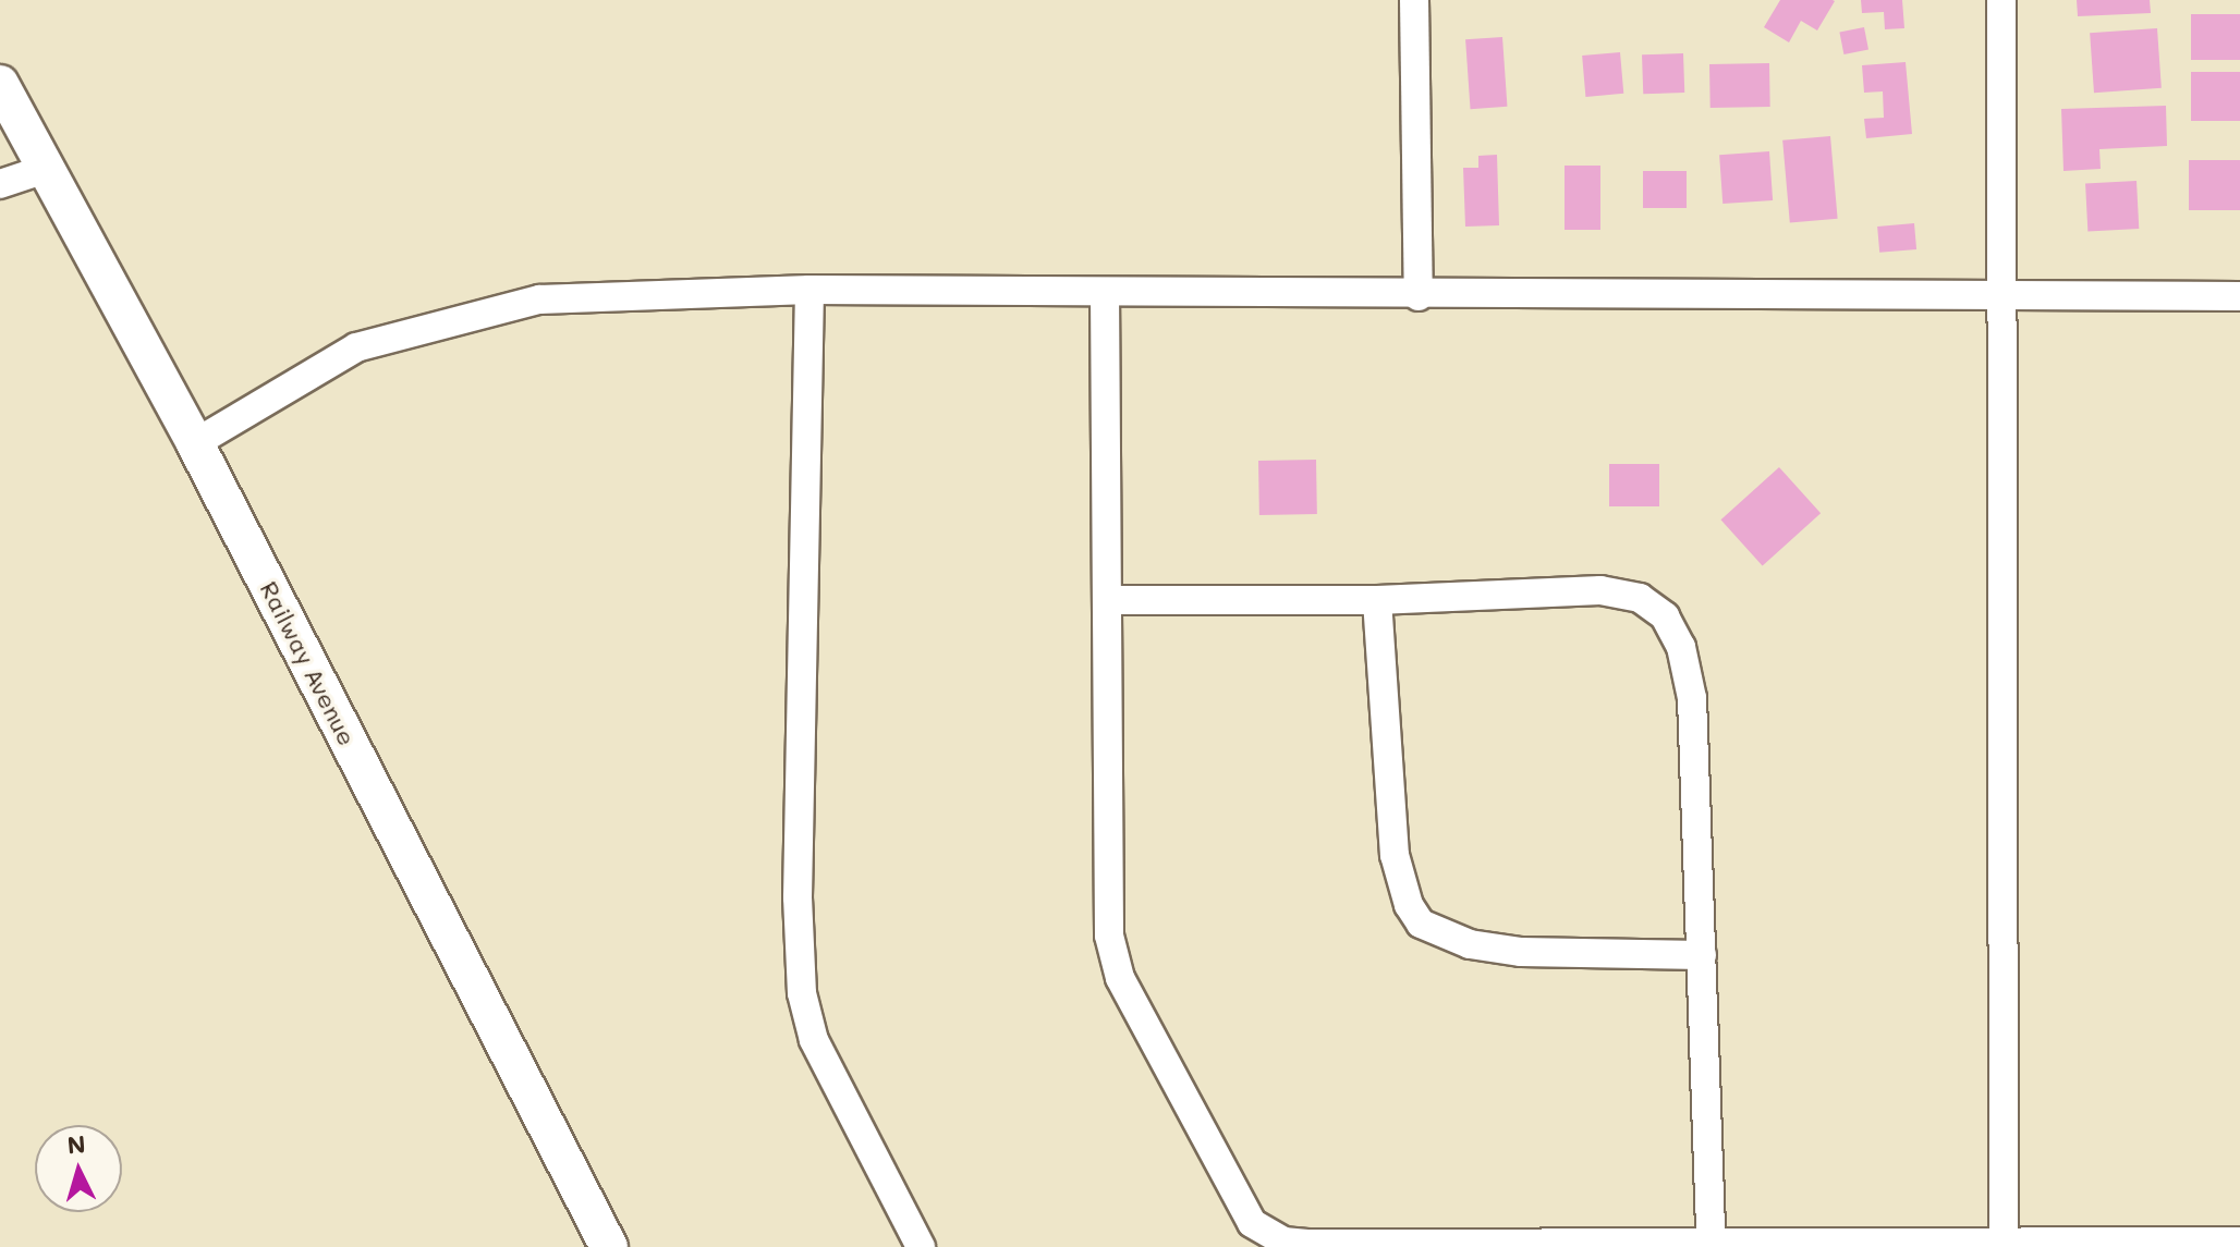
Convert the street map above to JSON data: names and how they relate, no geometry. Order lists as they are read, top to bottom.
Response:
{
  "streets": {
    "street": ["Railway Avenue"]
  },
  "north": "top"
}
